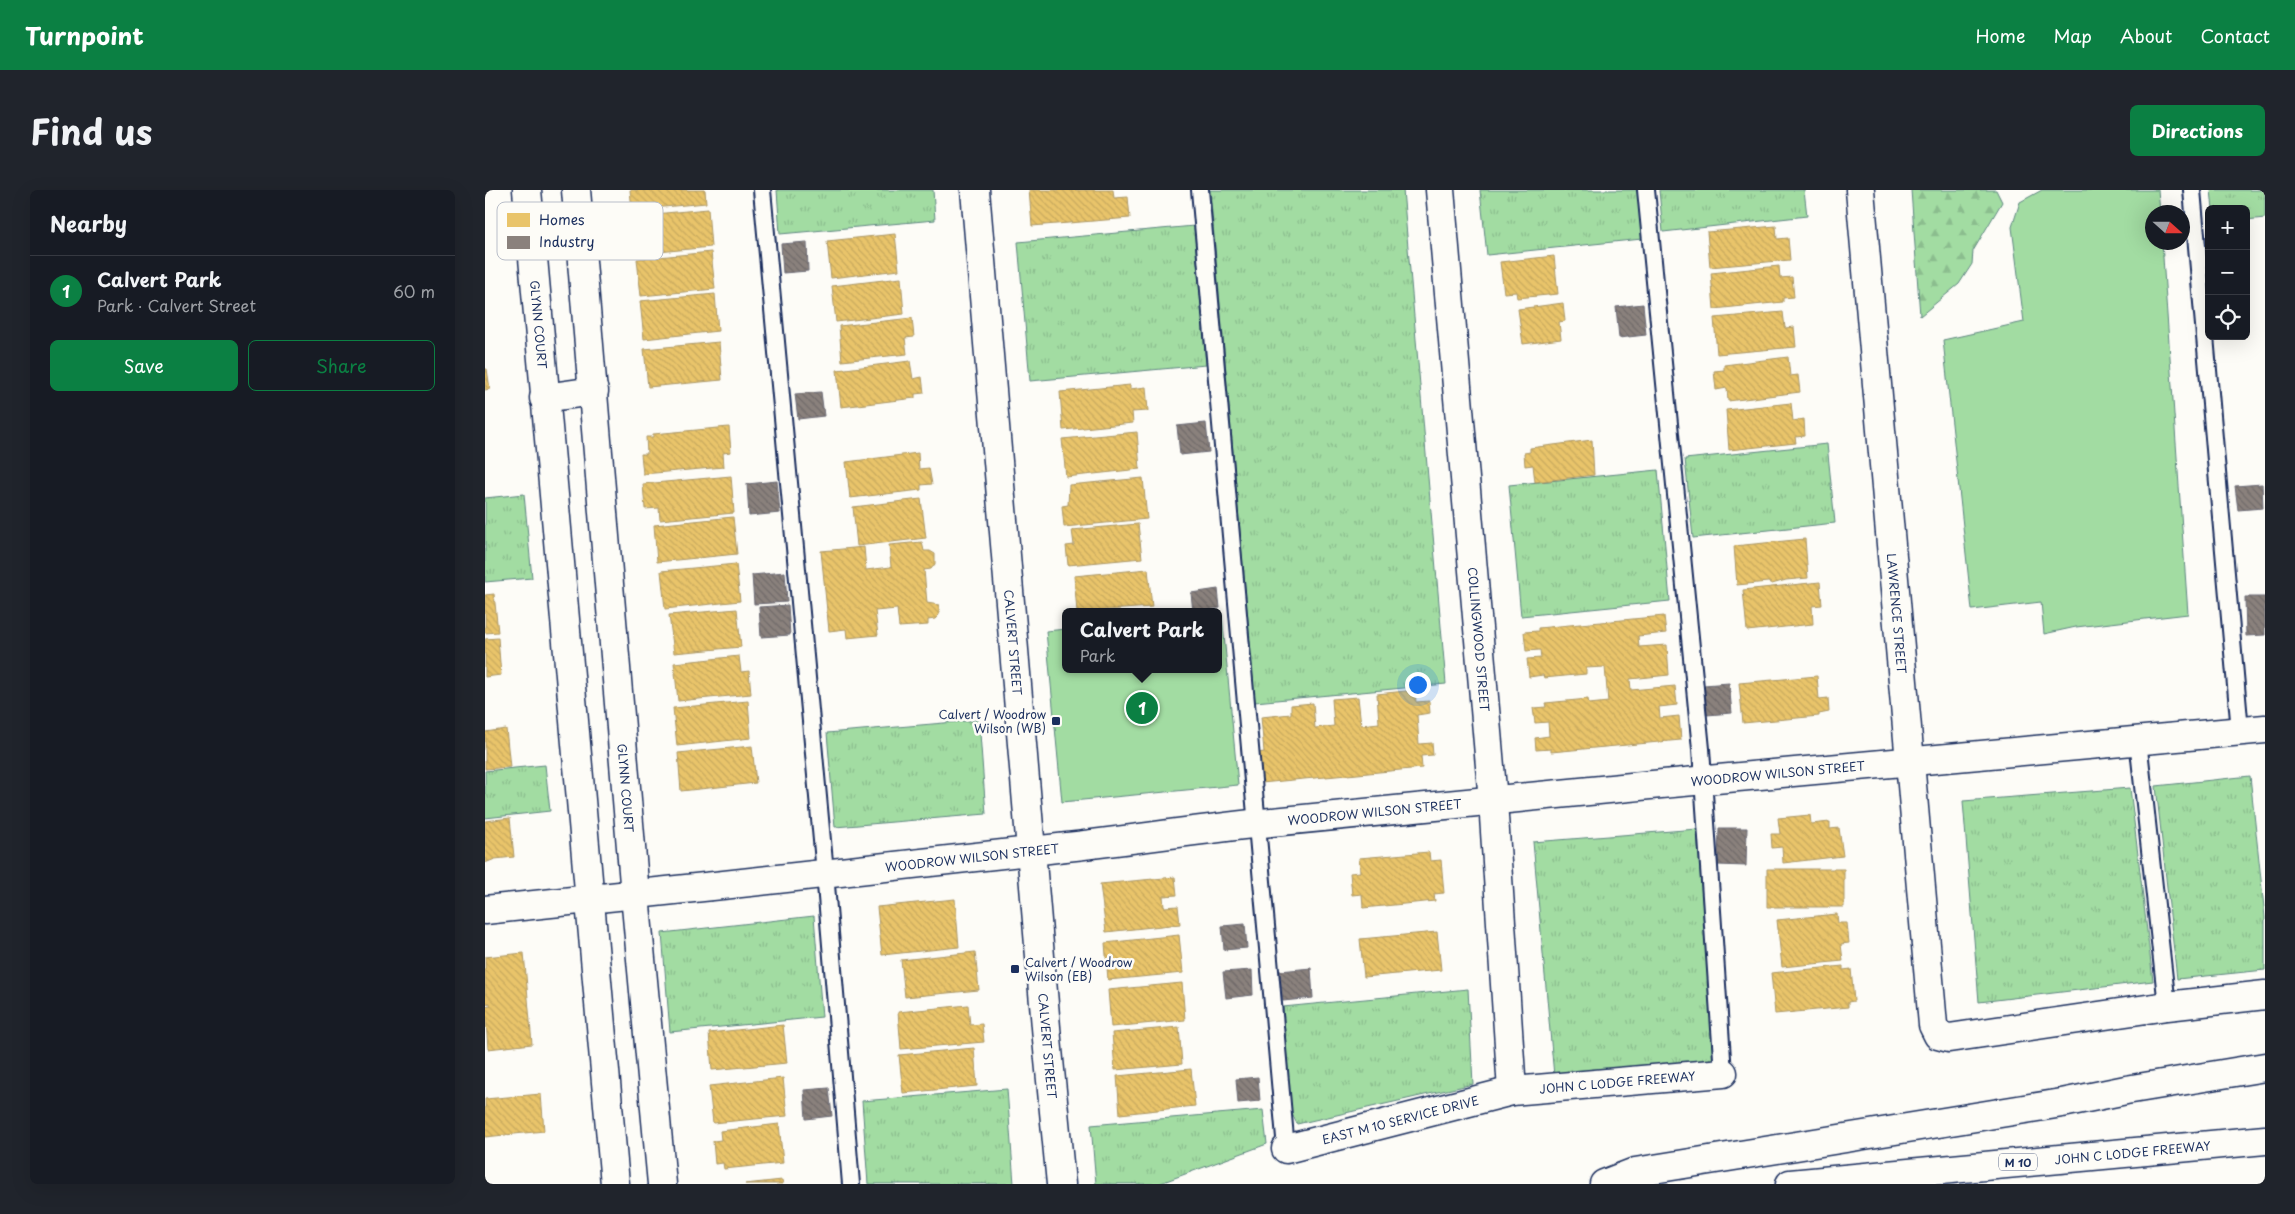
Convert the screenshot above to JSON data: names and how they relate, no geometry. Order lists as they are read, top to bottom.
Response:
{
  "streets": {
    "main road": [
      "GLYNN COURT",
      "LAWRENCE STREET",
      "COLLINGWOOD STREET",
      "CALVERT STREET",
      "WOODROW WILSON STREET",
      "JOHN C LODGE FREEWAY",
      "EAST M 10 SERVICE DRIVE",
      "M 10"
    ]
  },
  "crossings": [
    ["GLYNN COURT", "WOODROW WILSON STREET"],
    ["LAWRENCE STREET", "WOODROW WILSON STREET"],
    ["COLLINGWOOD STREET", "WOODROW WILSON STREET"],
    ["COLLINGWOOD STREET", "JOHN C LODGE FREEWAY"],
    ["COLLINGWOOD STREET", "EAST M 10 SERVICE DRIVE"],
    ["CALVERT STREET", "WOODROW WILSON STREET"],
    ["JOHN C LODGE FREEWAY", "EAST M 10 SERVICE DRIVE"]
  ],
  "places": {
    "transit": ["Calvert / Woodrow Wilson (WB)", "Calvert / Woodrow Wilson (EB)"]
  },
  "legend": ["Homes", "Industry"],
  "north": "right",
  "page": {
    "header": "Turnpoint",
    "nav": [
      "Home",
      "Map",
      "About",
      "Contact"
    ],
    "title": "Find us",
    "buttons": [
      "Directions",
      ["Save", "Share"]
    ],
    "heading": "Nearby",
    "map_buttons": ["+", "−"],
    "list": [
      {
        "mark": "1",
        "name": "Calvert Park",
        "note": "Park · Calvert Street",
        "value": "60 m"
      }
    ],
    "popup": ["Calvert Park", "Park"],
    "pins": "1"
  }
}
